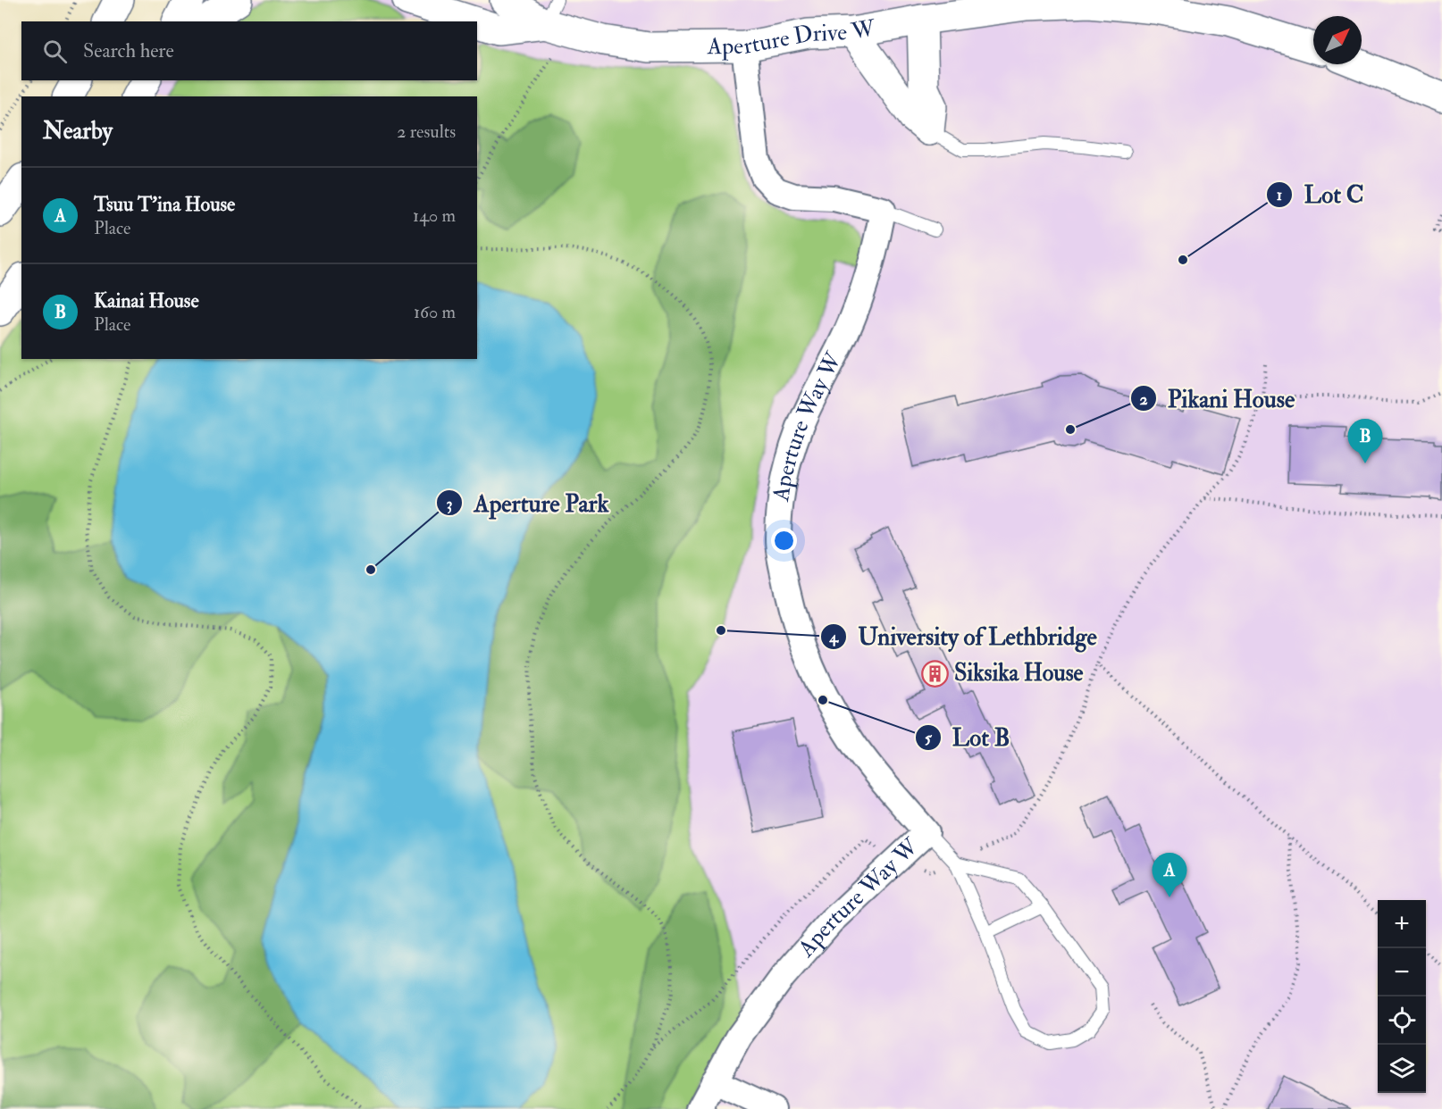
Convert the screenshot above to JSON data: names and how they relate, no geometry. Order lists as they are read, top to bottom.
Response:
{
  "streets": {
    "street": ["Aperture Drive W", "Aperture Way W"]
  },
  "places": {
    "other": [
      "Lot C",
      "Pikani House",
      "Aperture Park",
      "University of Lethbridge",
      "Lot B"
    ],
    "building": ["Siksika House"]
  },
  "north": "top right",
  "page": {
    "search": "Search here",
    "heading": ["Nearby", "2 results"],
    "list": [
      {
        "mark": "A",
        "name": "Tsuu T'ina House",
        "note": "Place",
        "value": "140 m"
      },
      {
        "mark": "B",
        "name": "Kainai House",
        "note": "Place",
        "value": "160 m"
      }
    ],
    "pins": ["B", "A"],
    "map_buttons": ["+", "−"]
  }
}
